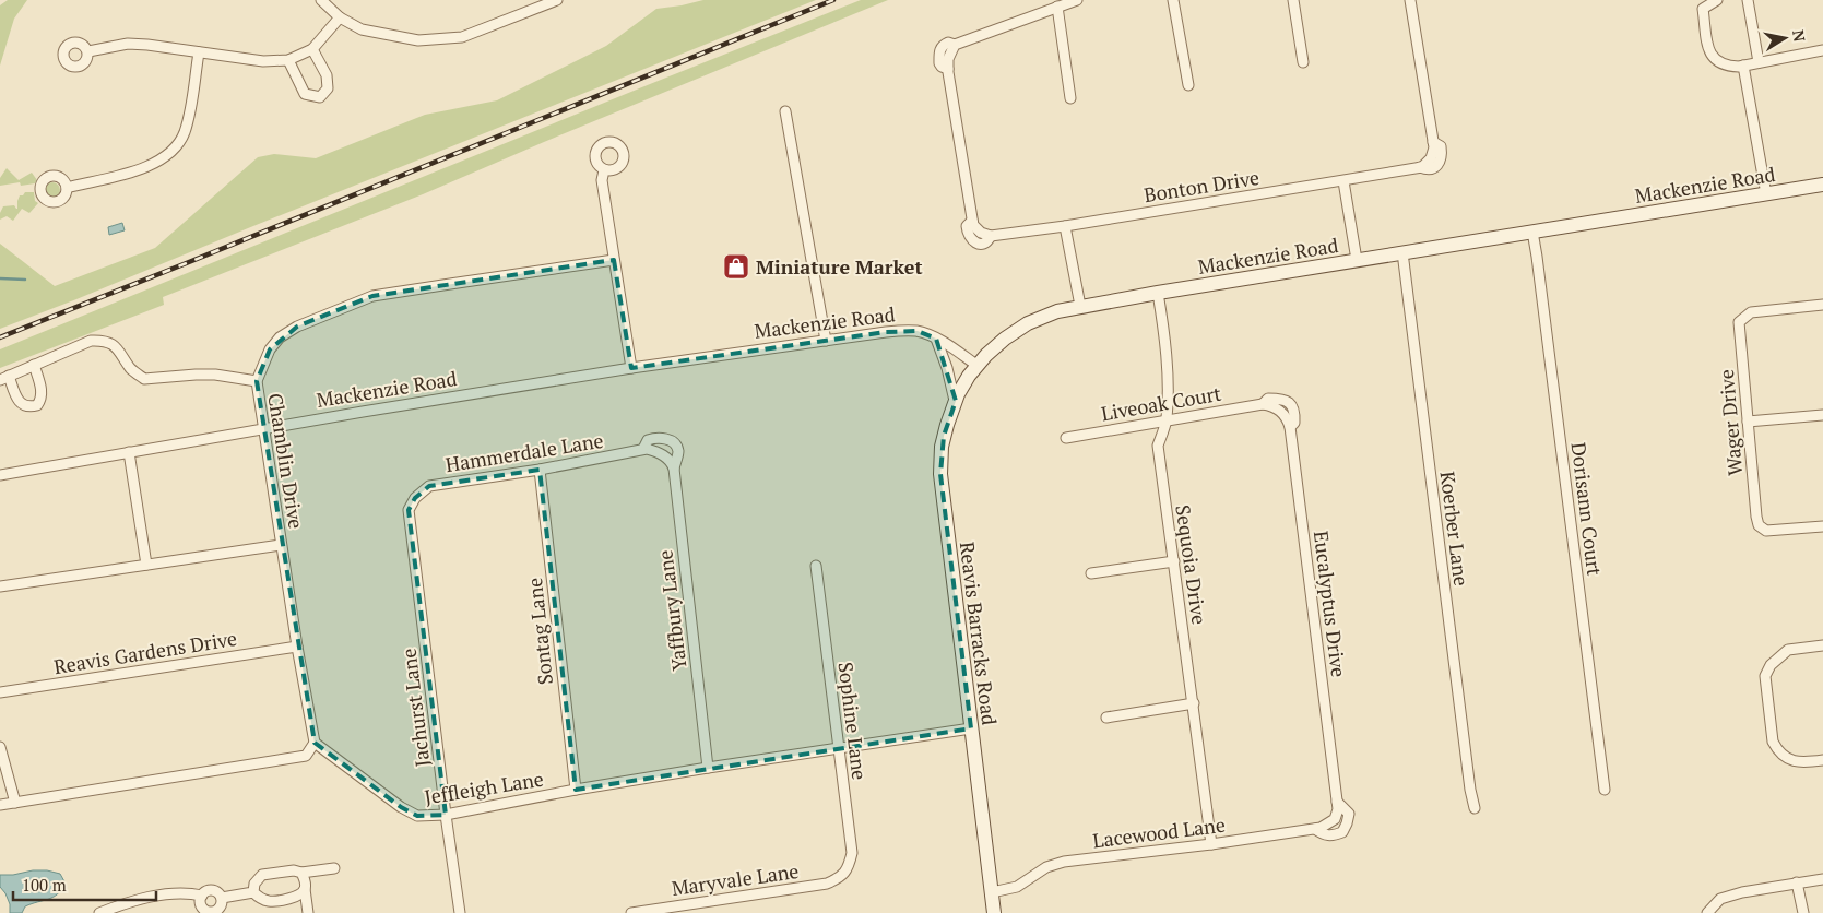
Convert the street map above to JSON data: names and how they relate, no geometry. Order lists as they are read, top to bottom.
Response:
{
  "streets": {
    "main road": ["Mackenzie Road", "Reavis Barracks Road"],
    "street": [
      "Bonton Drive",
      "Liveoak Court",
      "Wager Drive",
      "Hammerdale Lane",
      "Chamblin Drive",
      "Dorisann Court",
      "Koerber Lane",
      "Sequoia Drive",
      "Eucalyptus Drive",
      "Yaffbury Lane",
      "Sontag Lane",
      "Reavis Gardens Drive",
      "Jachurst Lane",
      "Sophine Lane",
      "Jeffleigh Lane",
      "Lacewood Lane",
      "Maryvale Lane"
    ]
  },
  "crossings": [
    ["Mackenzie Road", "Chamblin Drive"],
    ["Mackenzie Road", "Dorisann Court"],
    ["Mackenzie Road", "Koerber Lane"],
    ["Mackenzie Road", "Sequoia Drive"],
    ["Mackenzie Road", "Reavis Barracks Road"],
    ["Liveoak Court", "Sequoia Drive"],
    ["Liveoak Court", "Eucalyptus Drive"],
    ["Hammerdale Lane", "Yaffbury Lane"],
    ["Hammerdale Lane", "Sontag Lane"],
    ["Hammerdale Lane", "Jachurst Lane"],
    ["Chamblin Drive", "Reavis Gardens Drive"],
    ["Chamblin Drive", "Jeffleigh Lane"],
    ["Sequoia Drive", "Lacewood Lane"],
    ["Eucalyptus Drive", "Lacewood Lane"],
    ["Yaffbury Lane", "Jeffleigh Lane"],
    ["Sontag Lane", "Jeffleigh Lane"],
    ["Reavis Barracks Road", "Jeffleigh Lane"],
    ["Reavis Barracks Road", "Lacewood Lane"],
    ["Jachurst Lane", "Jeffleigh Lane"],
    ["Sophine Lane", "Jeffleigh Lane"],
    ["Sophine Lane", "Maryvale Lane"]
  ],
  "places": {
    "shop": ["Miniature Market"]
  },
  "scale_bar": "100 m",
  "north": "right"
}
